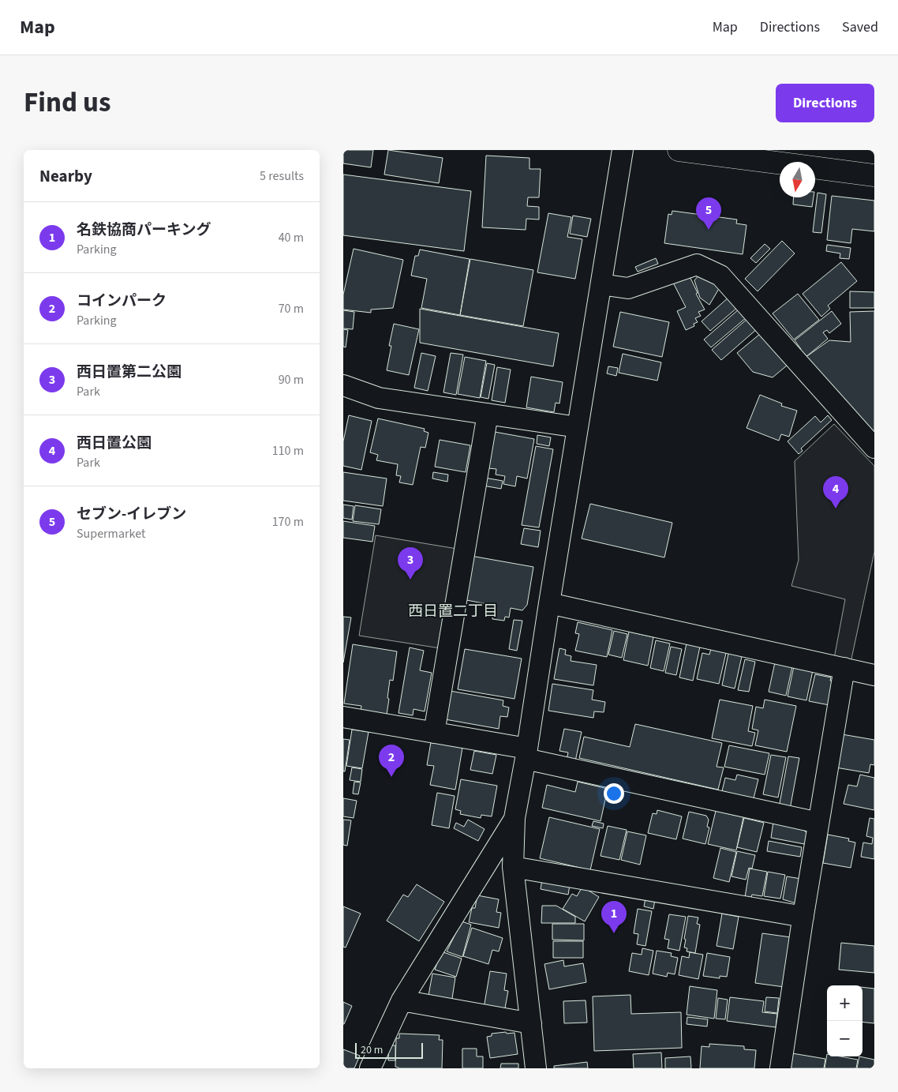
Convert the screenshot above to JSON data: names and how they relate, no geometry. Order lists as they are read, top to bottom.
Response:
{
  "districts": ["西日置二丁目"],
  "scale_bar": "20 m",
  "north": "bottom",
  "page": {
    "header": "Map",
    "nav": ["Map", "Directions", "Saved"],
    "title": "Find us",
    "buttons": "Directions",
    "heading": ["Nearby", "5 results"],
    "pins": [
      "5",
      "4",
      "3",
      "2",
      "1"
    ],
    "list": [
      {
        "mark": "1",
        "name": "名鉄協商パーキング",
        "note": "Parking",
        "value": "40 m"
      },
      {
        "mark": "2",
        "name": "コインパーク",
        "note": "Parking",
        "value": "70 m"
      },
      {
        "mark": "3",
        "name": "西日置第二公園",
        "note": "Park",
        "value": "90 m"
      },
      {
        "mark": "4",
        "name": "西日置公園",
        "note": "Park",
        "value": "110 m"
      },
      {
        "mark": "5",
        "name": "セブン-イレブン",
        "note": "Supermarket",
        "value": "170 m"
      }
    ],
    "map_buttons": ["+", "−"],
    "scale": "20 m"
  }
}
